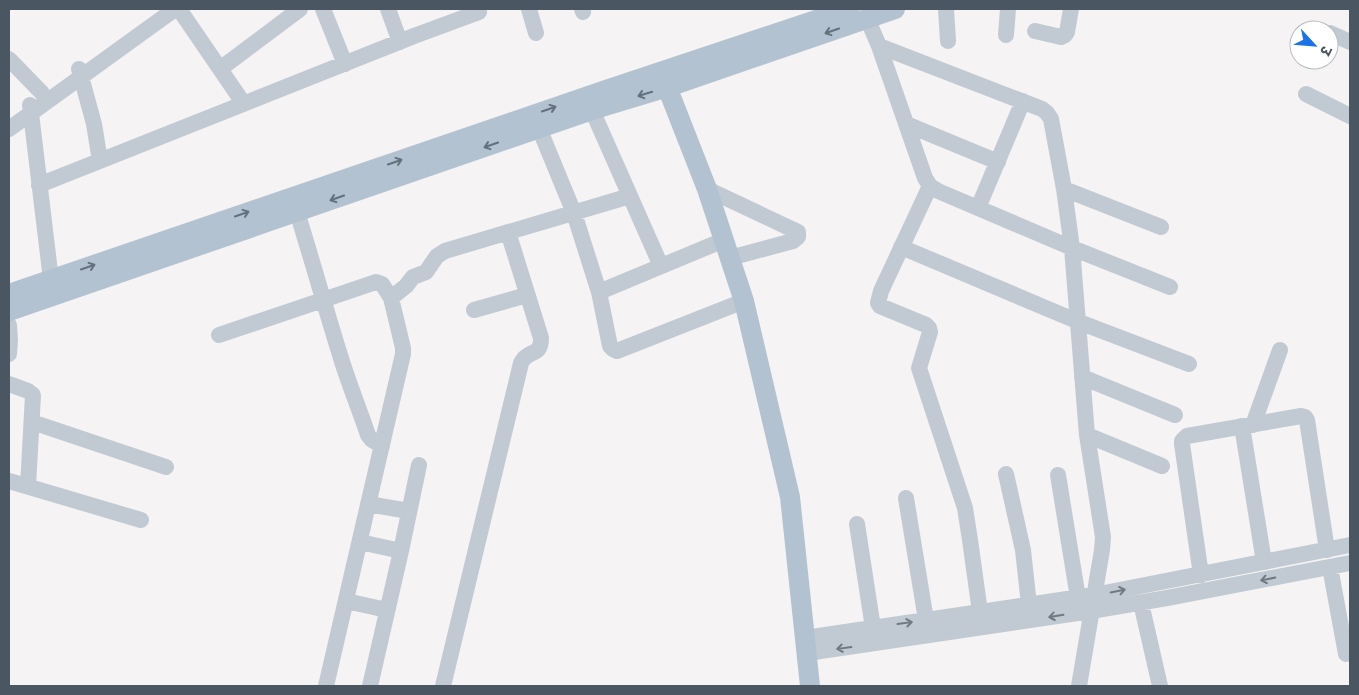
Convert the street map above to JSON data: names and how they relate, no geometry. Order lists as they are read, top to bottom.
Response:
{
  "north": "bottom right"
}
